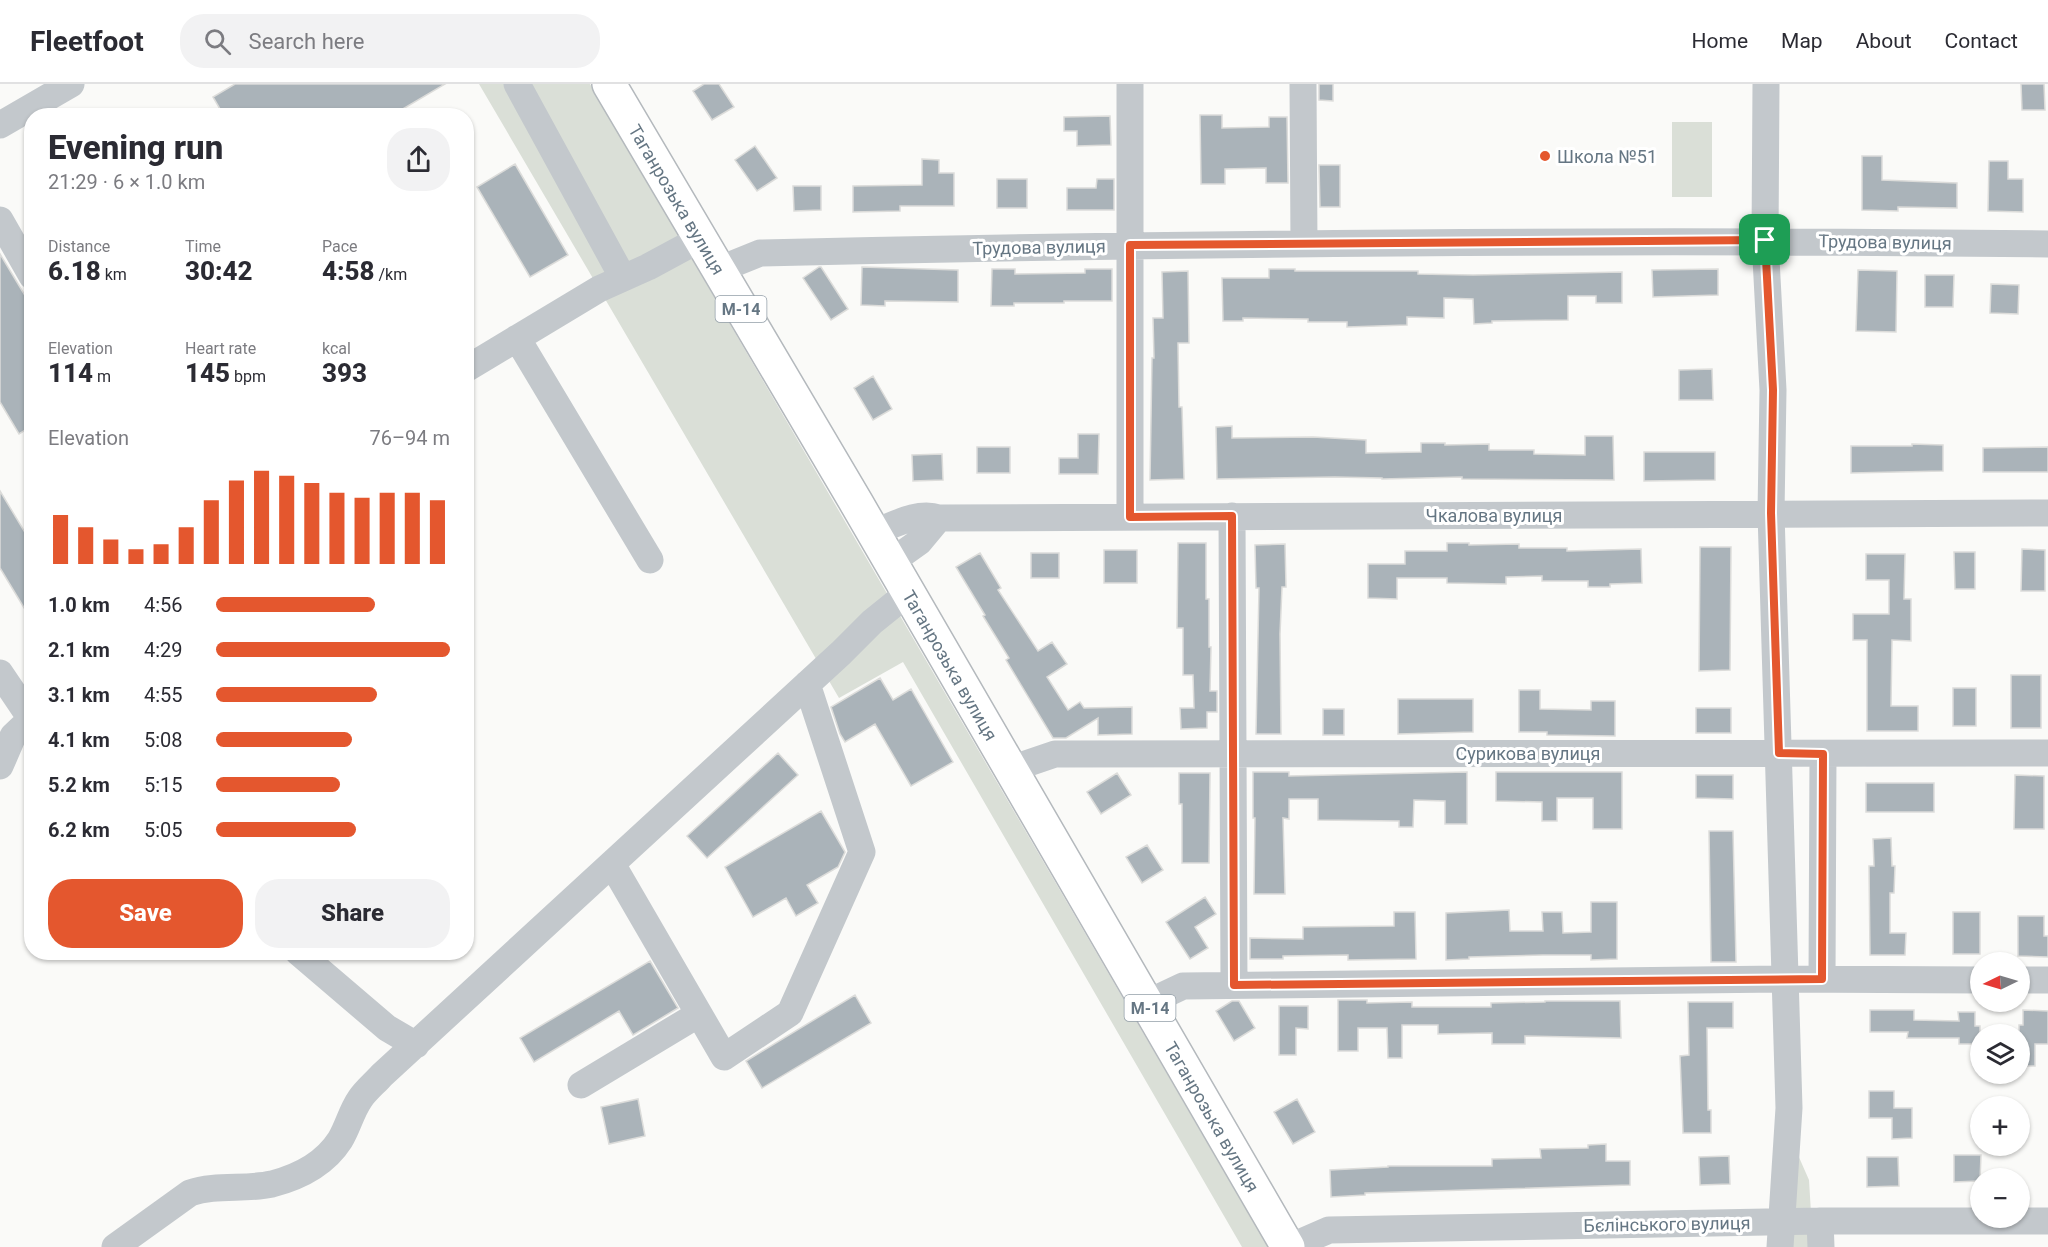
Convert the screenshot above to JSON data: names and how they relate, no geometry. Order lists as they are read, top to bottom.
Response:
{
  "streets": {
    "highway": ["Таганрозька вулиця", "М-14"],
    "street": [
      "Трудова вулиця",
      "Чкалова вулиця",
      "Сурикова вулиця",
      "Бєлінського вулиця"
    ]
  },
  "crossings": [
    ["Таганрозька вулиця", "Трудова вулиця"],
    ["Таганрозька вулиця", "Чкалова вулиця"],
    ["Таганрозька вулиця", "Сурикова вулиця"],
    ["Таганрозька вулиця", "Бєлінського вулиця"]
  ],
  "places": ["Школа №51"],
  "north": "left",
  "page": {
    "header": "Fleetfoot",
    "search": "Search here",
    "nav": [
      "Home",
      "Map",
      "About",
      "Contact"
    ],
    "heading": ["Evening run", "21:29 · 6 × 1.0 km"],
    "stats": [
      ["Distance", "6.18 km"],
      ["Time", "30:42"],
      ["Pace", "4:58 /km"],
      ["Elevation", "114 m"],
      ["Heart rate", "145 bpm"],
      ["kcal", "393"]
    ],
    "chart": ["Elevation", "76–94 m"],
    "list": [
      {
        "name": "1.0 km",
        "note": "4:56"
      },
      {
        "name": "2.1 km",
        "note": "4:29"
      },
      {
        "name": "3.1 km",
        "note": "4:55"
      },
      {
        "name": "4.1 km",
        "note": "5:08"
      },
      {
        "name": "5.2 km",
        "note": "5:15"
      },
      {
        "name": "6.2 km",
        "note": "5:05"
      }
    ],
    "buttons": ["Save", "Share"],
    "map_buttons": ["+", "−"]
  }
}
